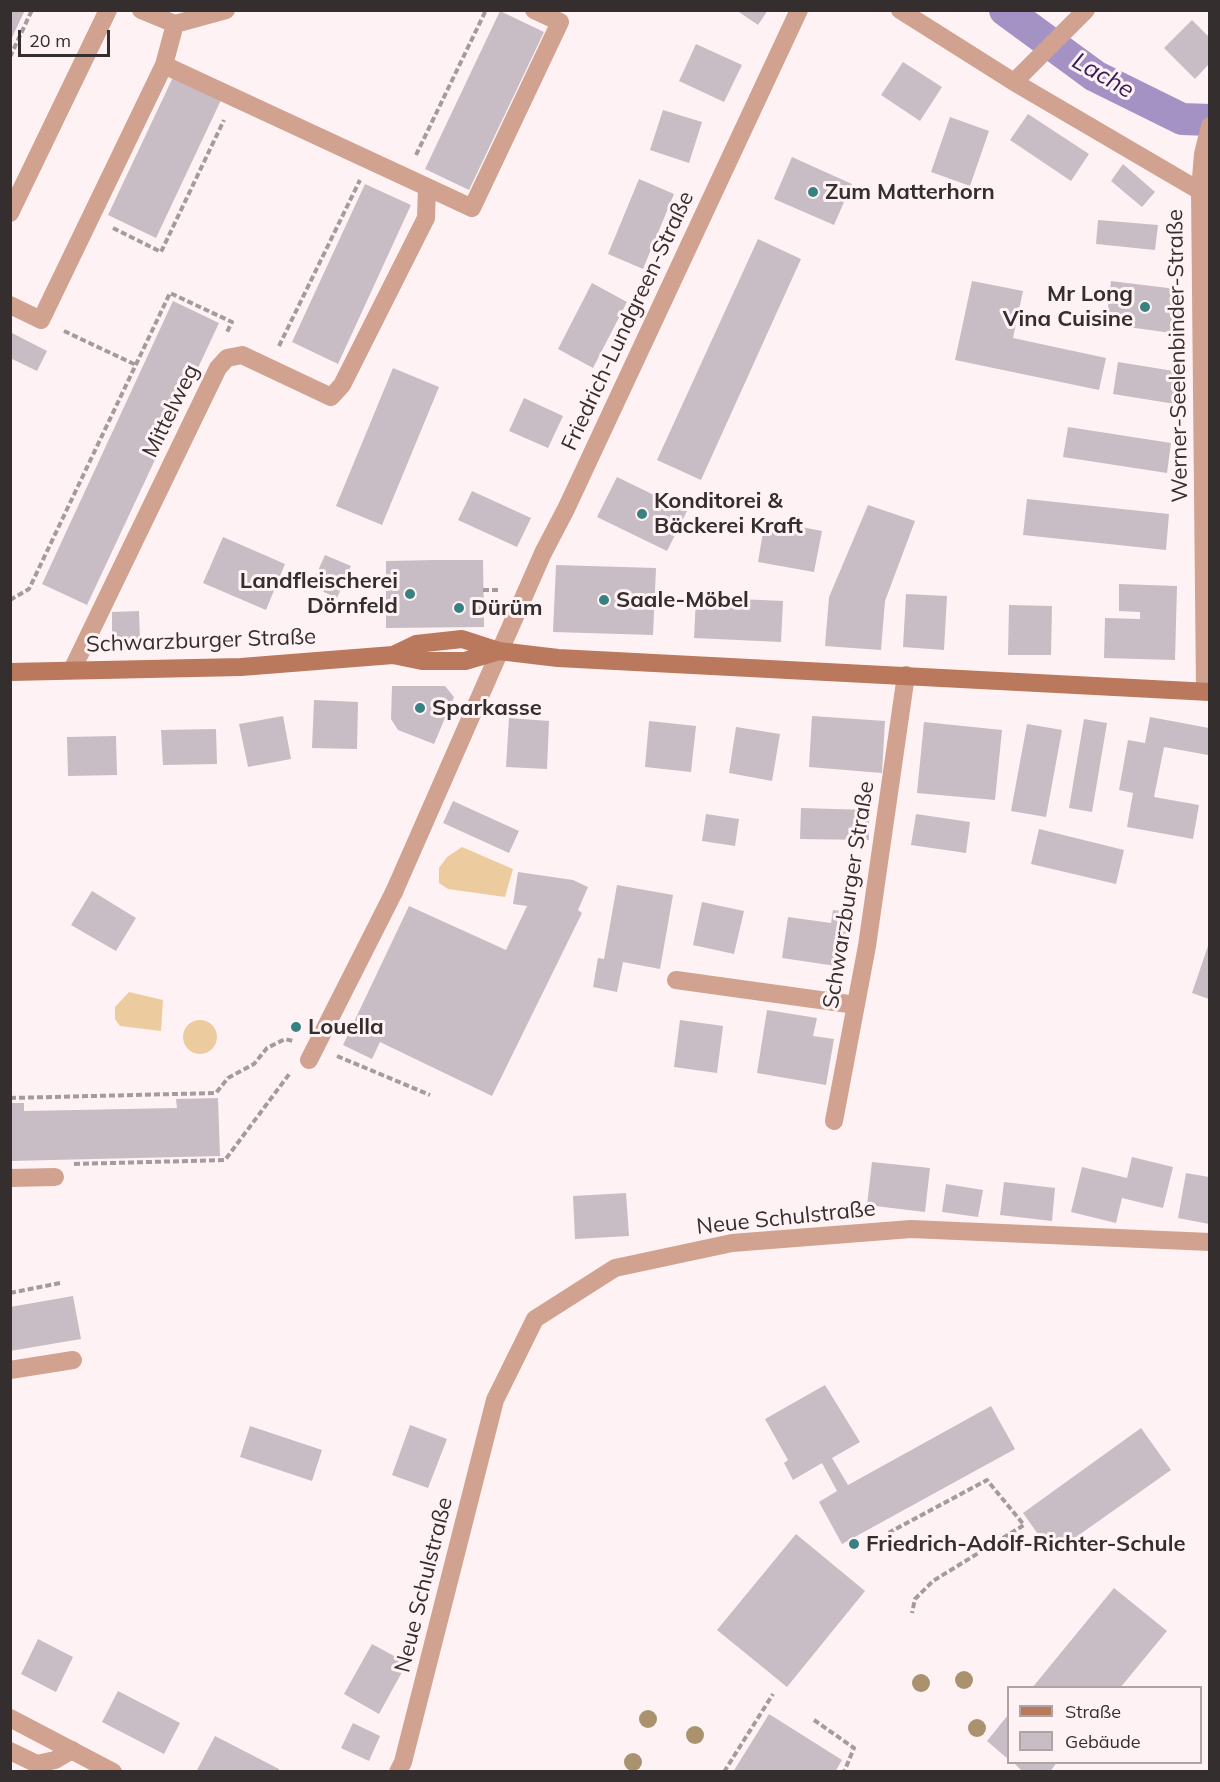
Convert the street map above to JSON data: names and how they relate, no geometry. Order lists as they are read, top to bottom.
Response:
{
  "streets": {
    "street": [
      "Friedrich-Lundgreen-Straße",
      "Werner-Seelenbinder-Straße",
      "Mittelweg",
      "Schwarzburger Straße",
      "Neue Schulstraße"
    ]
  },
  "crossings": [
    ["Friedrich-Lundgreen-Straße", "Schwarzburger Straße"],
    ["Werner-Seelenbinder-Straße", "Schwarzburger Straße"],
    ["Mittelweg", "Schwarzburger Straße"]
  ],
  "water": ["Lache"],
  "places": [
    "Zum Matterhorn",
    "Mr Long Vina Cuisine",
    "Konditorei & Bäckerei Kraft",
    "Landfleischerei Dörnfeld",
    "Saale-Möbel",
    "Dürüm",
    "Sparkasse",
    "Louella",
    "Friedrich-Adolf-Richter-Schule"
  ],
  "legend": ["Straße", "Gebäude"],
  "scale_bar": "20 m"
}
